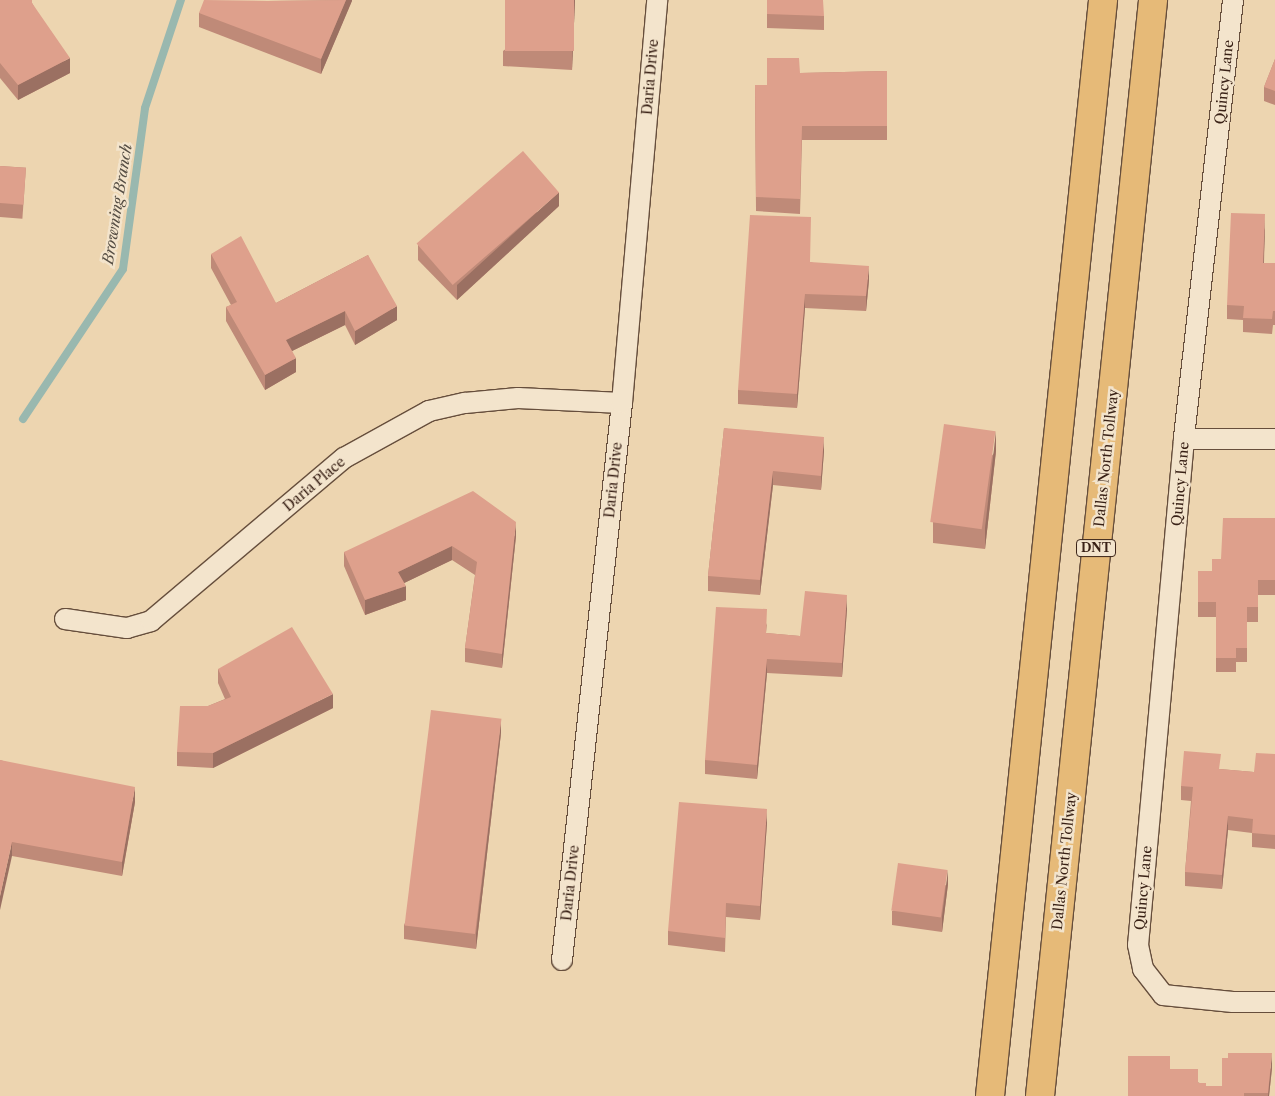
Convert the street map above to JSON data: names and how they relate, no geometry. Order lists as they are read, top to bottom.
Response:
{
  "streets": {
    "highway": ["Dallas North Tollway", "DNT"],
    "street": ["Daria Drive", "Quincy Lane", "Daria Place"]
  },
  "crossings": [
    ["Daria Drive", "Daria Place"]
  ],
  "water": ["Browning Branch"]
}
